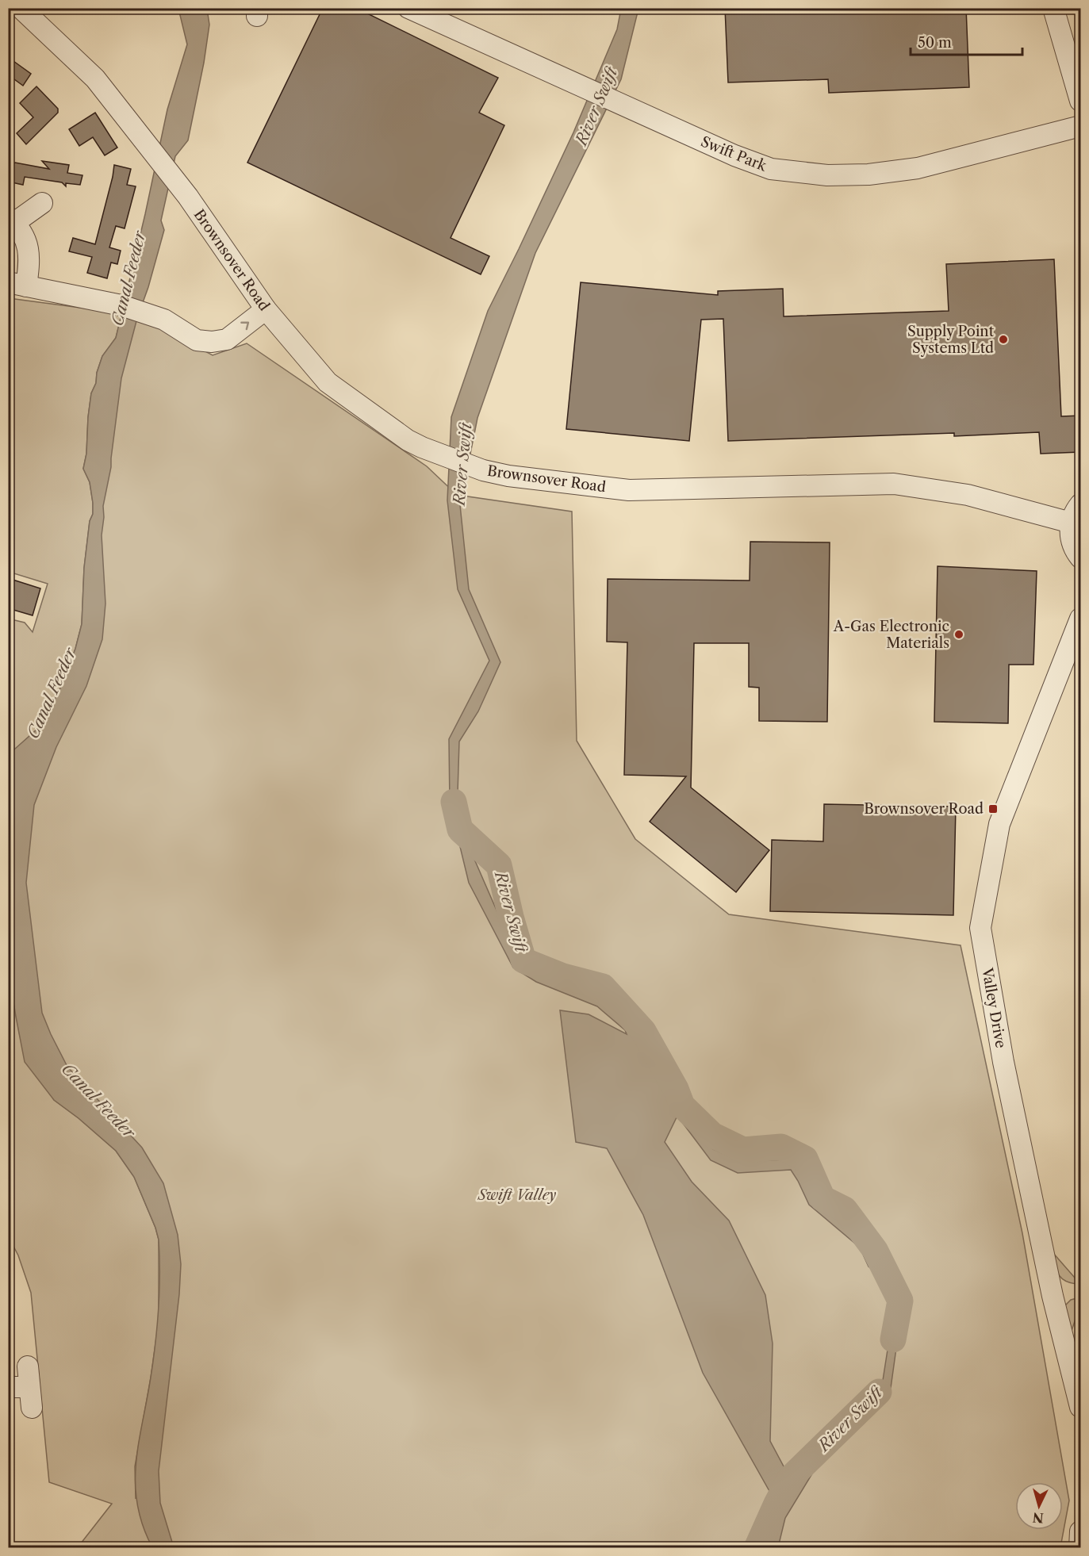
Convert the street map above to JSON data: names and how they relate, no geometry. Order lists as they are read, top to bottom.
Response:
{
  "streets": {
    "street": ["Swift Park", "Brownsover Road", "Valley Drive"]
  },
  "water": ["River Swift", "Canal Feeder"],
  "parks": ["Swift Valley"],
  "places": {
    "other": ["Supply Point Systems Ltd", "A-Gas Electronic Materials"],
    "transit": ["Brownsover Road"]
  },
  "scale_bar": "50 m",
  "north": "bottom"
}
